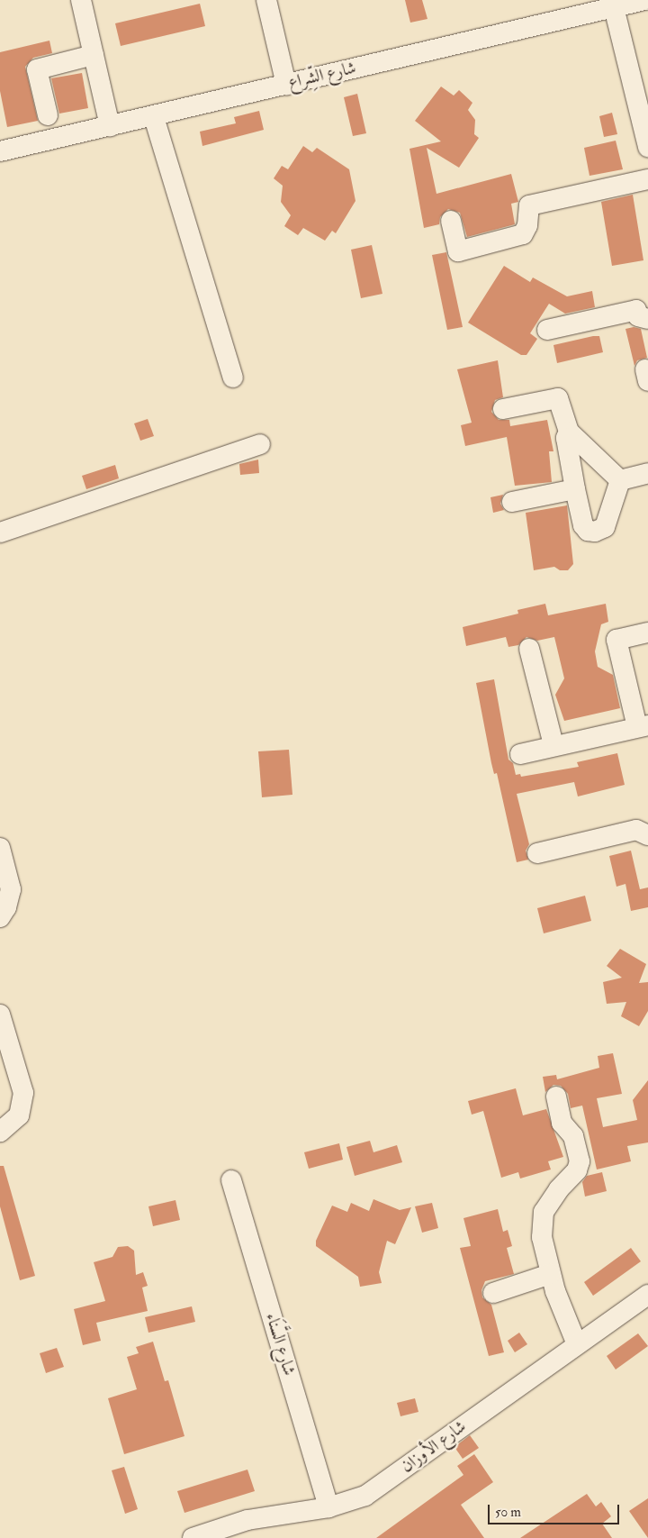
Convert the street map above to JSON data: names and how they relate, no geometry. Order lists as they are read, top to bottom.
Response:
{
  "streets": {
    "street": ["شارع الشِّراع", "شارع السَّنَاء", "شارع الأوزان"]
  },
  "crossings": [
    ["شارع السَّنَاء", "شارع الأوزان"]
  ],
  "scale_bar": "50 m"
}
